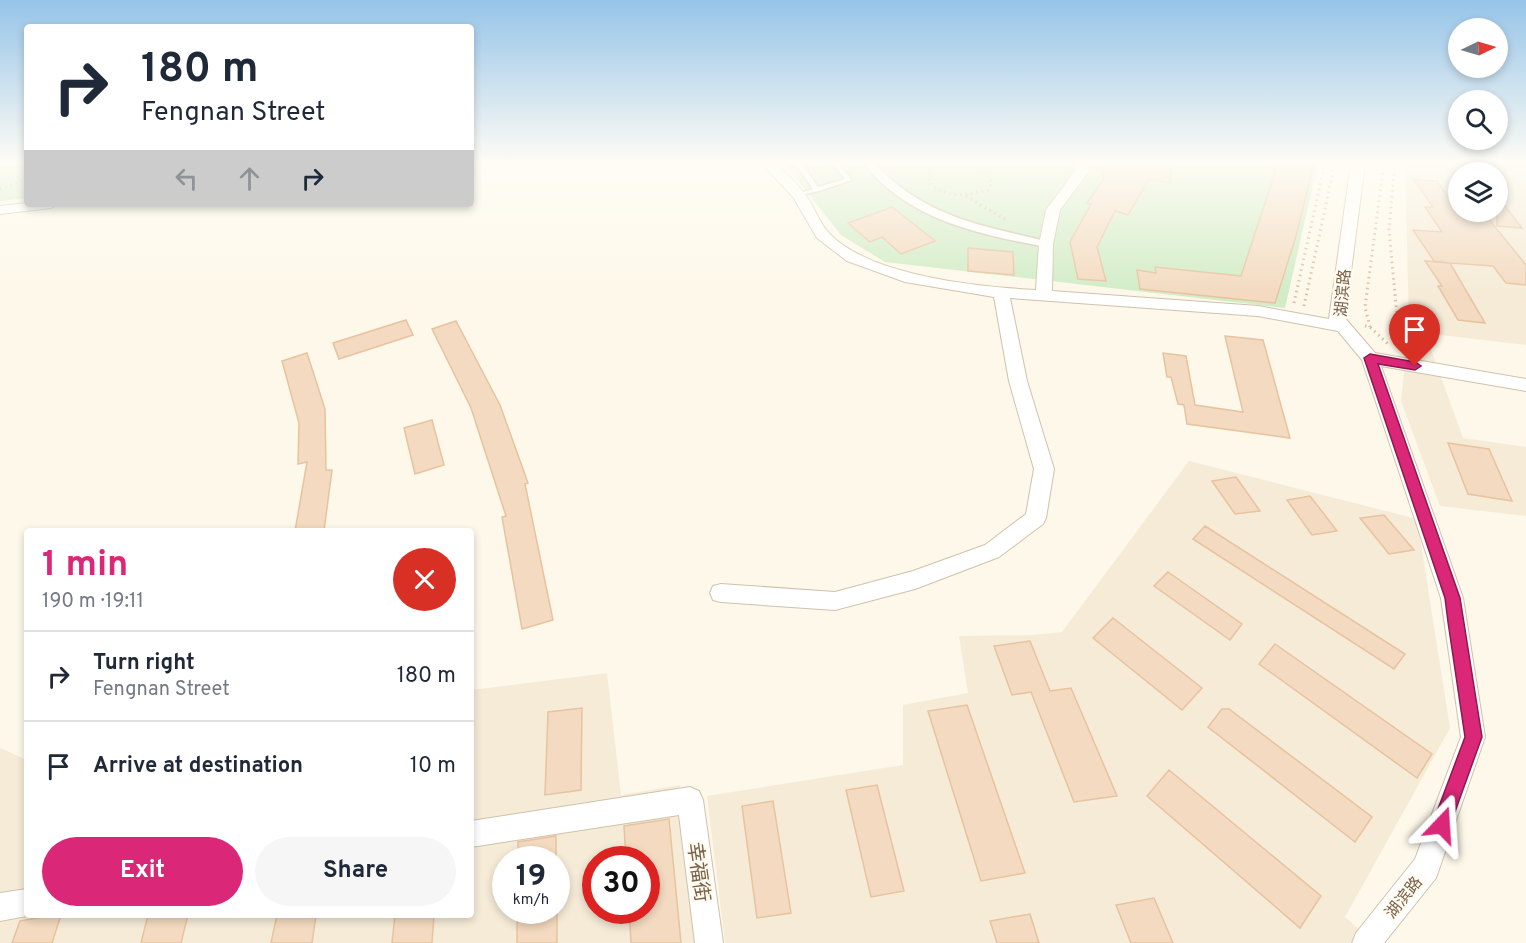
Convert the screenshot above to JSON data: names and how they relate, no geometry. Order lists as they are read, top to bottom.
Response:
{
  "streets": {
    "street": ["湖滨路", "幸福街"]
  },
  "north": "right",
  "page": {
    "turn": ["180 m", "Fengnan Street"],
    "heading": ["1 min", "190 m · 19:11"],
    "list": [
      {
        "name": "Turn right",
        "note": "Fengnan Street",
        "value": "180 m"
      },
      {
        "name": "Arrive at destination",
        "value": "10 m"
      }
    ],
    "buttons": ["Exit", "Share"],
    "speed": "19 km/h",
    "limit": "30"
  }
}
